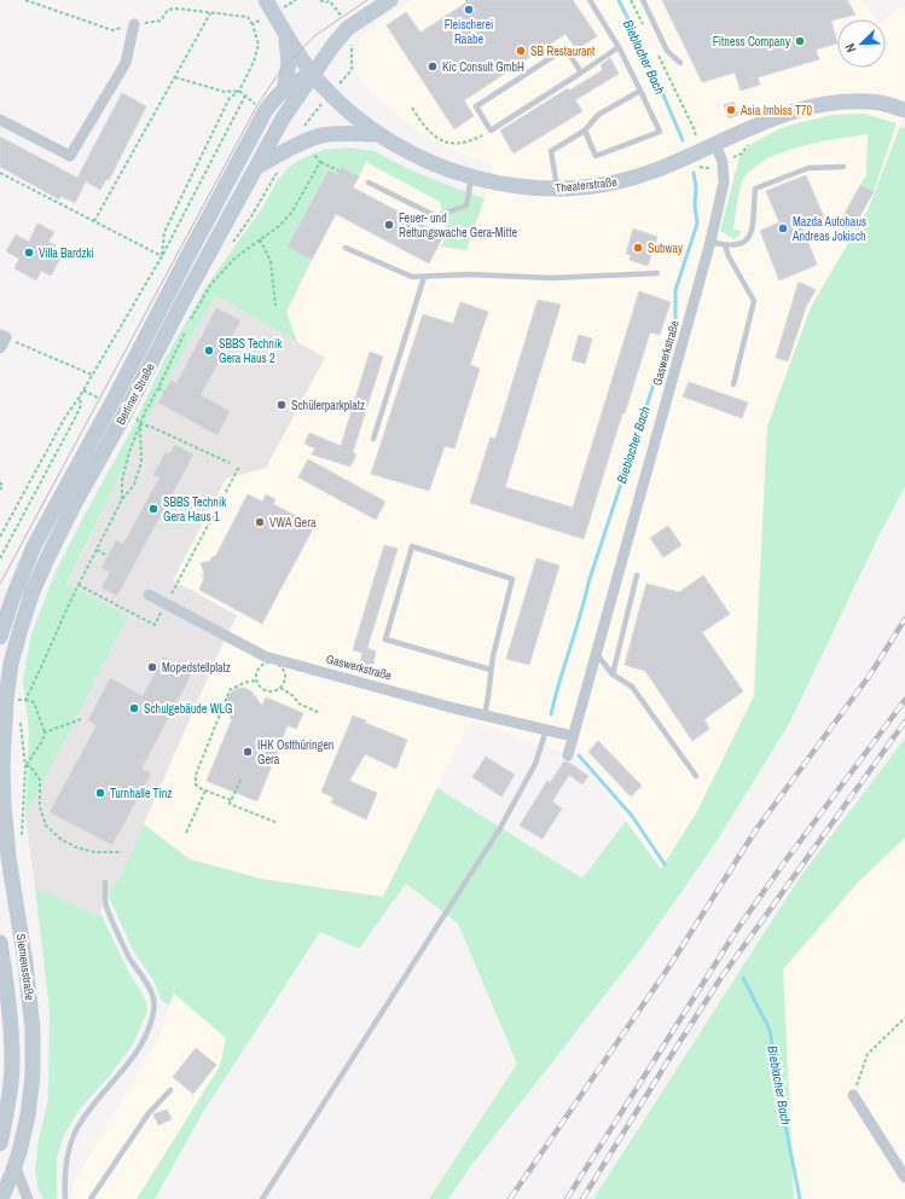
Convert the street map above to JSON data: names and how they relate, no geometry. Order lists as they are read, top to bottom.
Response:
{
  "streets": {
    "main road": ["Theaterstraße", "Berliner Straße", "Siemensstraße"],
    "street": ["Gaswerkstraße"]
  },
  "crossings": [
    ["Theaterstraße", "Gaswerkstraße"],
    ["Theaterstraße", "Berliner Straße"],
    ["Berliner Straße", "Siemensstraße"]
  ],
  "water": ["Bieblacher Bach"],
  "places": [
    "Fleischerei Raabe",
    "Fitness Company",
    "SB Restaurant",
    "Kic Consult GmbH",
    "Asia Imbiss T70",
    "Feuer- und Rettungswache Gera-Mitte",
    "Mazda Autohaus Andreas Jokisch",
    "Subway",
    "Villa Bardzki",
    "SBBS Technik Gera Haus 2",
    "Schülerparkplatz",
    "SBBS Technik Gera Haus 1",
    "VWA Gera",
    "Mopedstellplatz",
    "Schulgebäude WLG",
    "IHK Ostthüringen Gera",
    "Turnhalle Tinz"
  ],
  "north": "bottom left"
}
